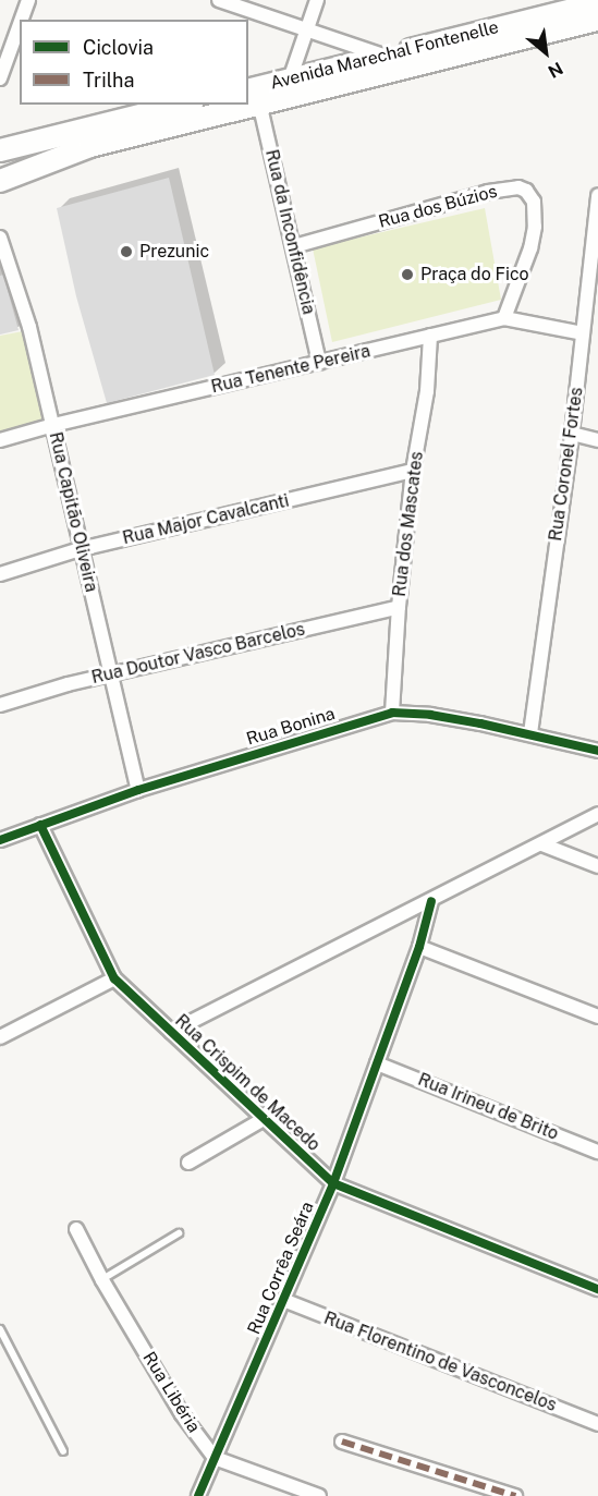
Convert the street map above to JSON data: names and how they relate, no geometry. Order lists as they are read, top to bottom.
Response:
{
  "streets": {
    "main road": ["Avenida Marechal Fontenelle"],
    "street": [
      "Rua dos Búzios",
      "Rua da Inconfidência",
      "Rua Tenente Pereira",
      "Rua Coronel Fortes",
      "Rua Capitão Oliveira",
      "Rua Major Cavalcanti",
      "Rua dos Mascates",
      "Rua Doutor Vasco Barcelos",
      "Rua Bonina",
      "Rua Crispim de Macedo",
      "Rua Irineu de Brito",
      "Rua Corrêa Seára",
      "Rua Florentino de Vasconcelos",
      "Rua Libéria"
    ]
  },
  "crossings": [
    ["Avenida Marechal Fontenelle", "Rua da Inconfidência"],
    ["Rua dos Búzios", "Rua da Inconfidência"],
    ["Rua dos Búzios", "Rua Tenente Pereira"],
    ["Rua da Inconfidência", "Rua Tenente Pereira"],
    ["Rua Tenente Pereira", "Rua Coronel Fortes"],
    ["Rua Tenente Pereira", "Rua Capitão Oliveira"],
    ["Rua Tenente Pereira", "Rua dos Mascates"],
    ["Rua Coronel Fortes", "Rua Bonina"],
    ["Rua Capitão Oliveira", "Rua Major Cavalcanti"],
    ["Rua Capitão Oliveira", "Rua Doutor Vasco Barcelos"],
    ["Rua Capitão Oliveira", "Rua Bonina"],
    ["Rua Major Cavalcanti", "Rua dos Mascates"],
    ["Rua dos Mascates", "Rua Doutor Vasco Barcelos"],
    ["Rua dos Mascates", "Rua Bonina"],
    ["Rua Bonina", "Rua Crispim de Macedo"],
    ["Rua Crispim de Macedo", "Rua Corrêa Seára"],
    ["Rua Irineu de Brito", "Rua Corrêa Seára"],
    ["Rua Corrêa Seára", "Rua Florentino de Vasconcelos"],
    ["Rua Corrêa Seára", "Rua Libéria"]
  ],
  "places": ["Prezunic", "Praça do Fico"],
  "legend": ["Ciclovia", "Trilha"],
  "north": "bottom right"
}
